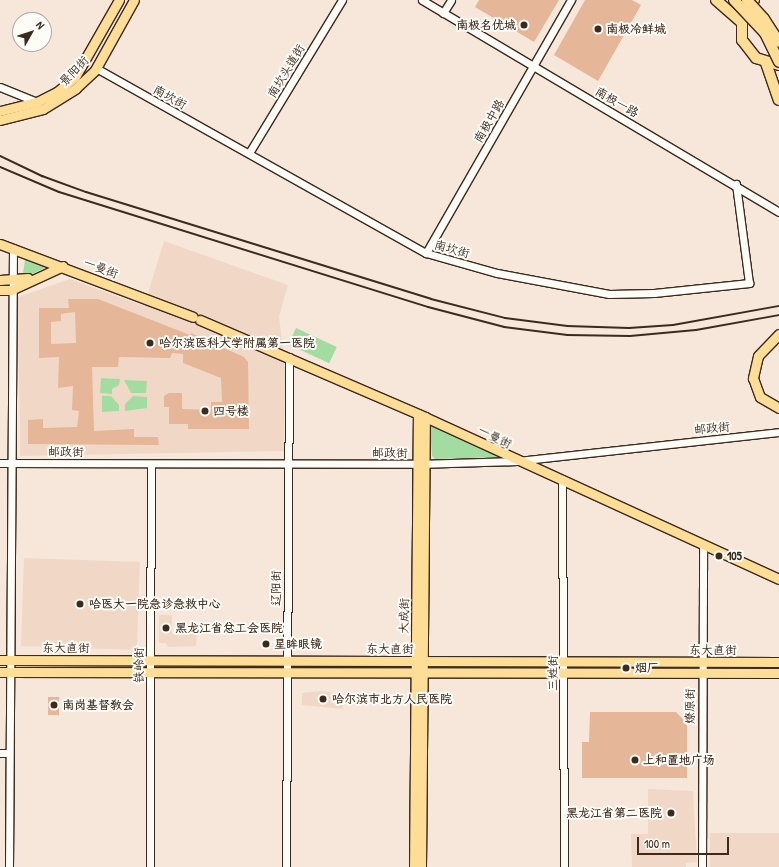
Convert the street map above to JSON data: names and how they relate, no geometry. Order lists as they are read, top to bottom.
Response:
{
  "streets": {
    "main road": [
      "景阳街",
      "一曼街",
      "大成街",
      "东大直街"
    ],
    "street": [
      "南坎头道街",
      "南坎街",
      "南极一路",
      "南极中路",
      "邮政街",
      "辽阳街",
      "铁岭街",
      "三姓街",
      "燎原街"
    ]
  },
  "crossings": [
    ["景阳街", "南坎街"],
    ["南坎头道街", "南坎街"],
    ["南坎街", "南极一路"],
    ["南坎街", "南极中路"],
    ["南极一路", "南极中路"],
    ["一曼街", "邮政街"],
    ["一曼街", "辽阳街"],
    ["一曼街", "大成街"],
    ["一曼街", "三姓街"],
    ["一曼街", "燎原街"],
    ["邮政街", "辽阳街"],
    ["邮政街", "大成街"],
    ["邮政街", "铁岭街"],
    ["辽阳街", "东大直街"],
    ["大成街", "东大直街"],
    ["东大直街", "铁岭街"],
    ["东大直街", "三姓街"],
    ["东大直街", "燎原街"]
  ],
  "places": [
    "南极名优城",
    "南极冷鲜城",
    "哈尔滨医科大学附属第一医院",
    "四号楼",
    "105",
    "哈医大一院急诊急救中心",
    "黑龙江省总工会医院",
    "星眸眼镜",
    "烟厂",
    "哈尔滨市北方人民医院",
    "南岗基督教会",
    "上和置地广场",
    "黑龙江省第二医院"
  ],
  "scale_bar": "100 m",
  "north": "top right"
}
